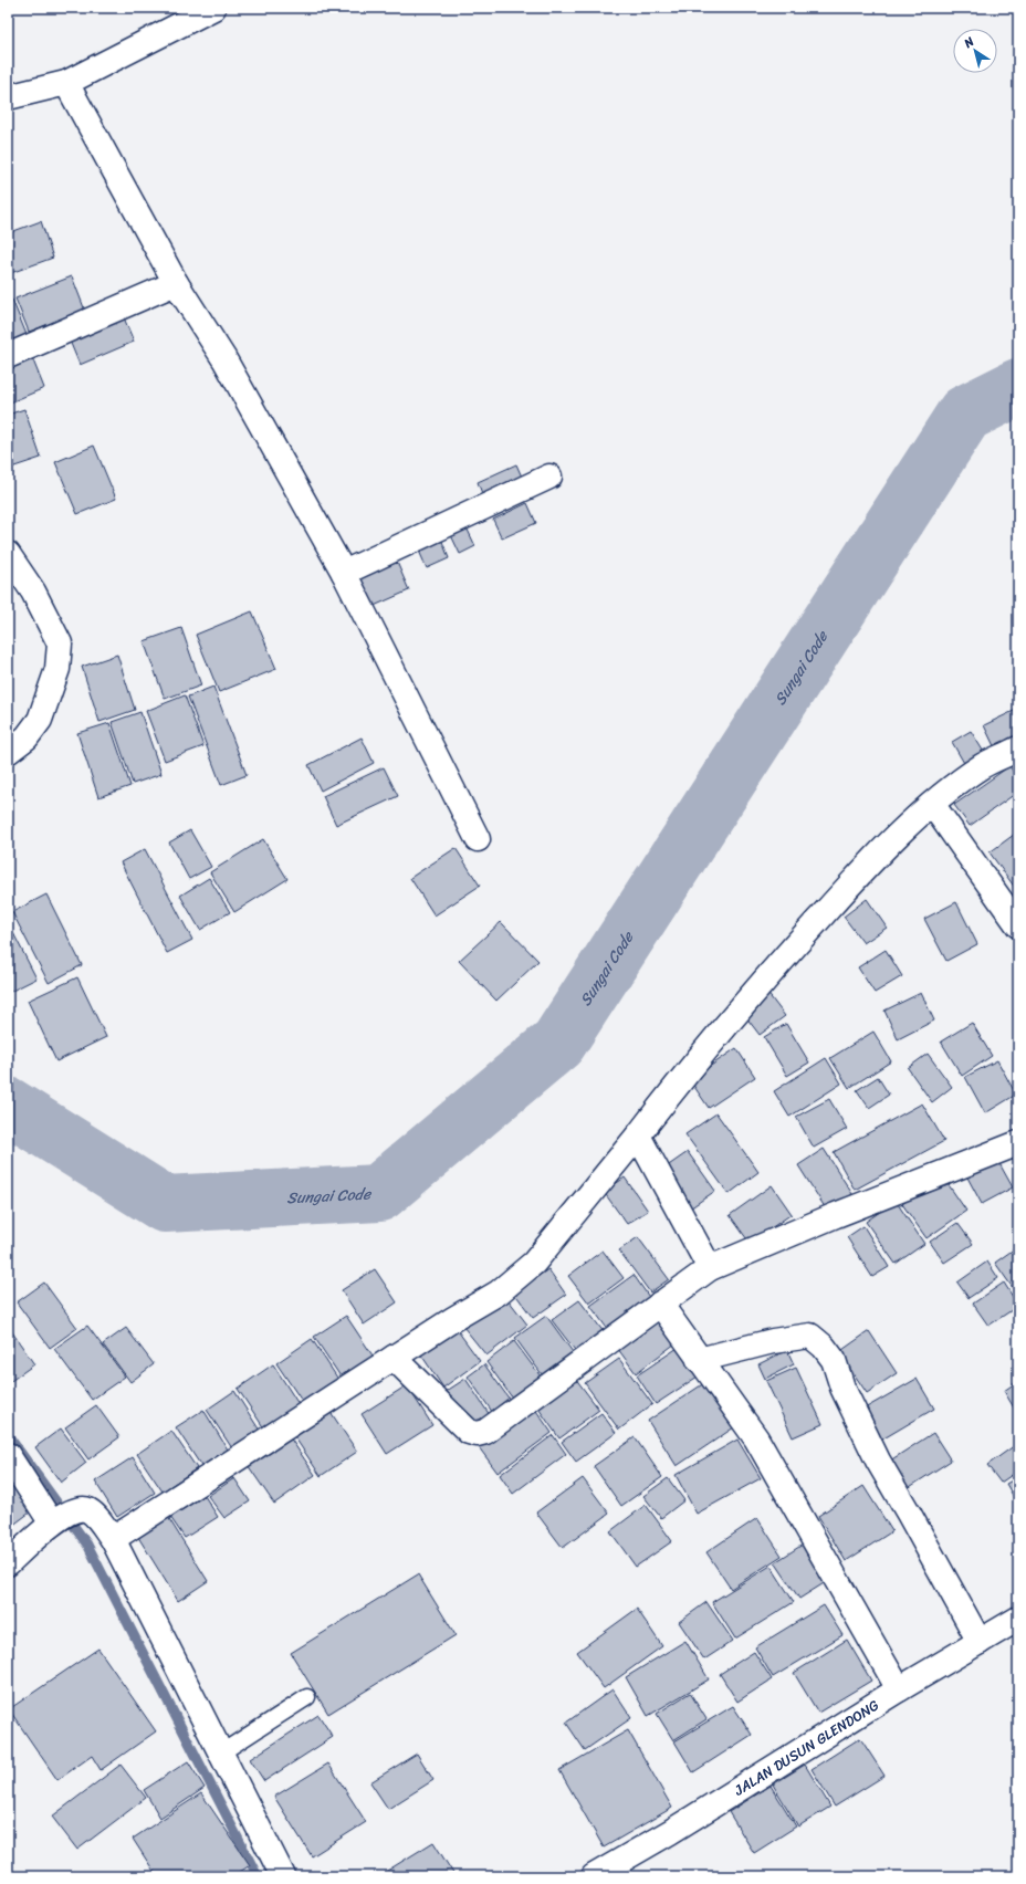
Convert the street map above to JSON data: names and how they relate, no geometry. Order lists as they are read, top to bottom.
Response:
{
  "streets": {
    "street": ["JALAN DUSUN GLENDONG"]
  },
  "water": ["Sungai Code"],
  "north": "top left"
}
